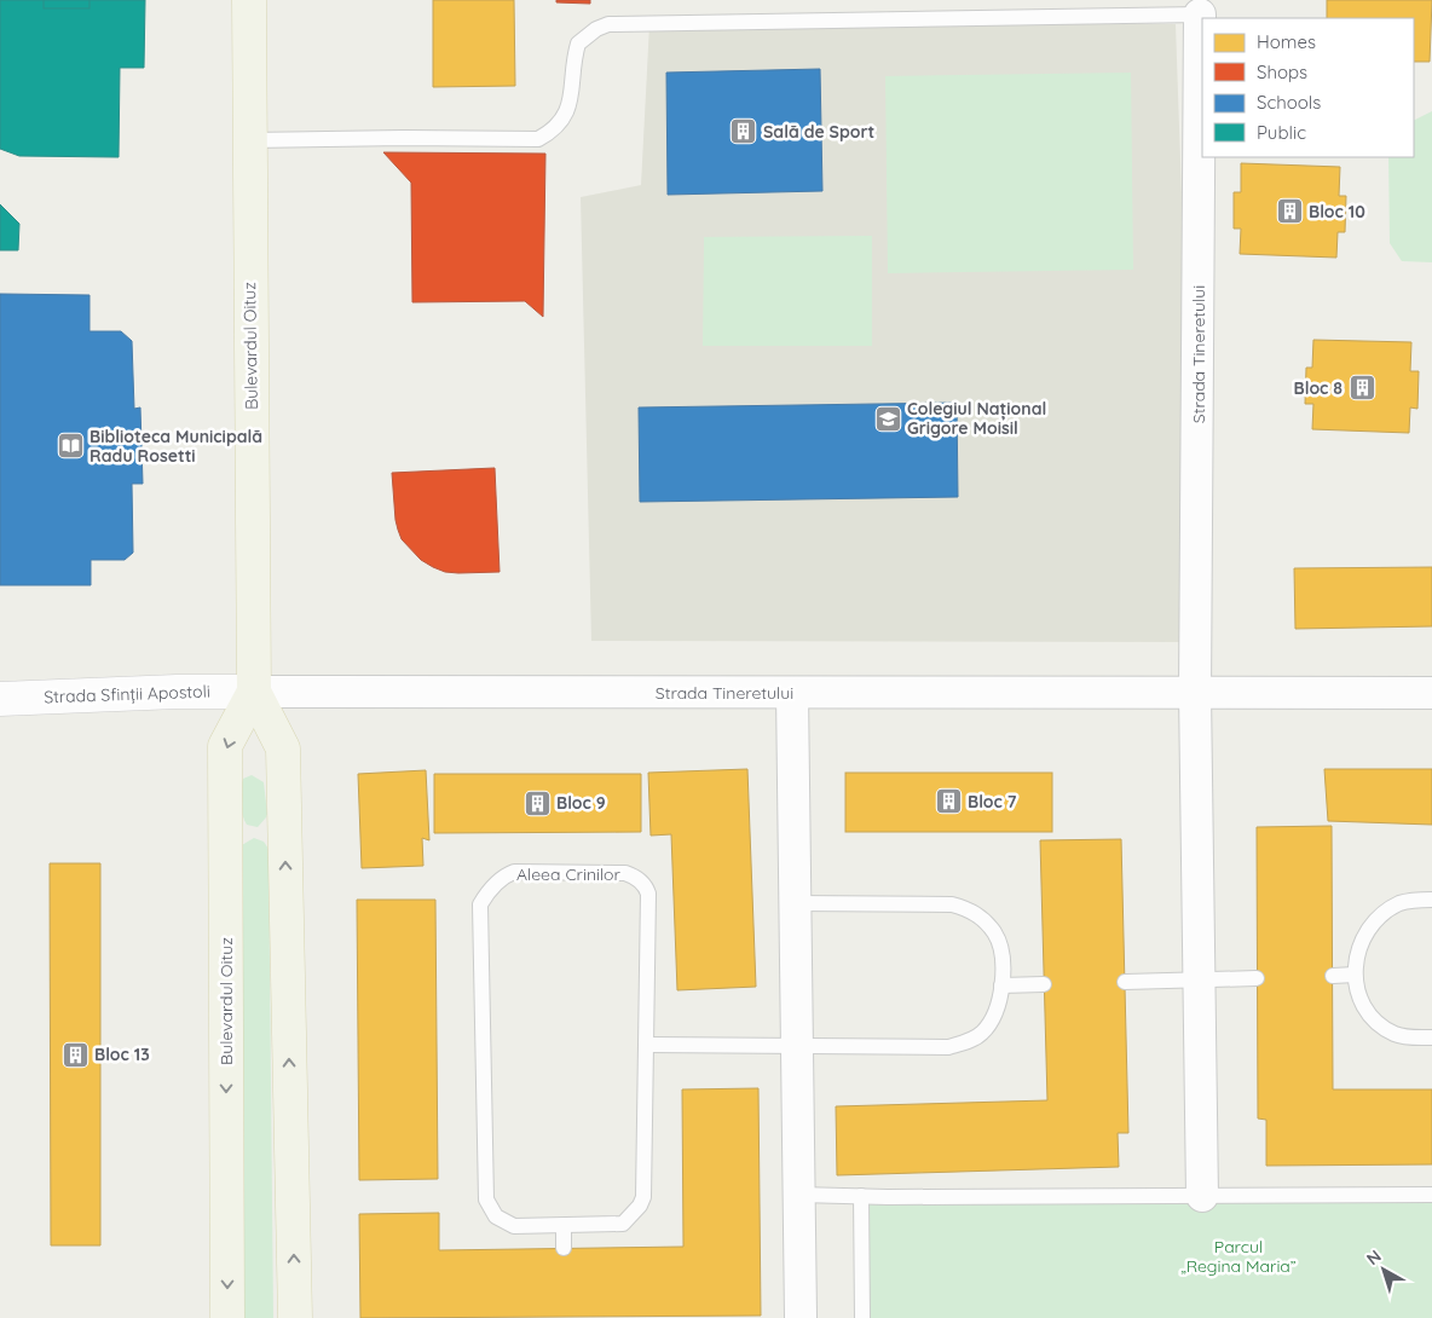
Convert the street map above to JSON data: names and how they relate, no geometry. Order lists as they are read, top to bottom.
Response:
{
  "streets": {
    "main road": ["Bulevardul Oituz"],
    "street": ["Strada Tineretului", "Strada Sfinții Apostoli"],
    "lane": ["Aleea Crinilor"]
  },
  "crossings": [
    ["Bulevardul Oituz", "Strada Tineretului"],
    ["Bulevardul Oituz", "Strada Sfinții Apostoli"],
    ["Strada Tineretului", "Strada Sfinții Apostoli"]
  ],
  "parks": ["Parcul „Regina Maria”"],
  "places": {
    "building": [
      "Sală de Sport",
      "Bloc 10",
      "Bloc 8",
      "Bloc 7",
      "Bloc 9",
      "Bloc 13"
    ],
    "school or university": ["Colegiul Național Grigore Moisil"],
    "library": ["Biblioteca Municipală Radu Rosetti"]
  },
  "legend": [
    "Homes",
    "Shops",
    "Schools",
    "Public"
  ],
  "north": "top left"
}
